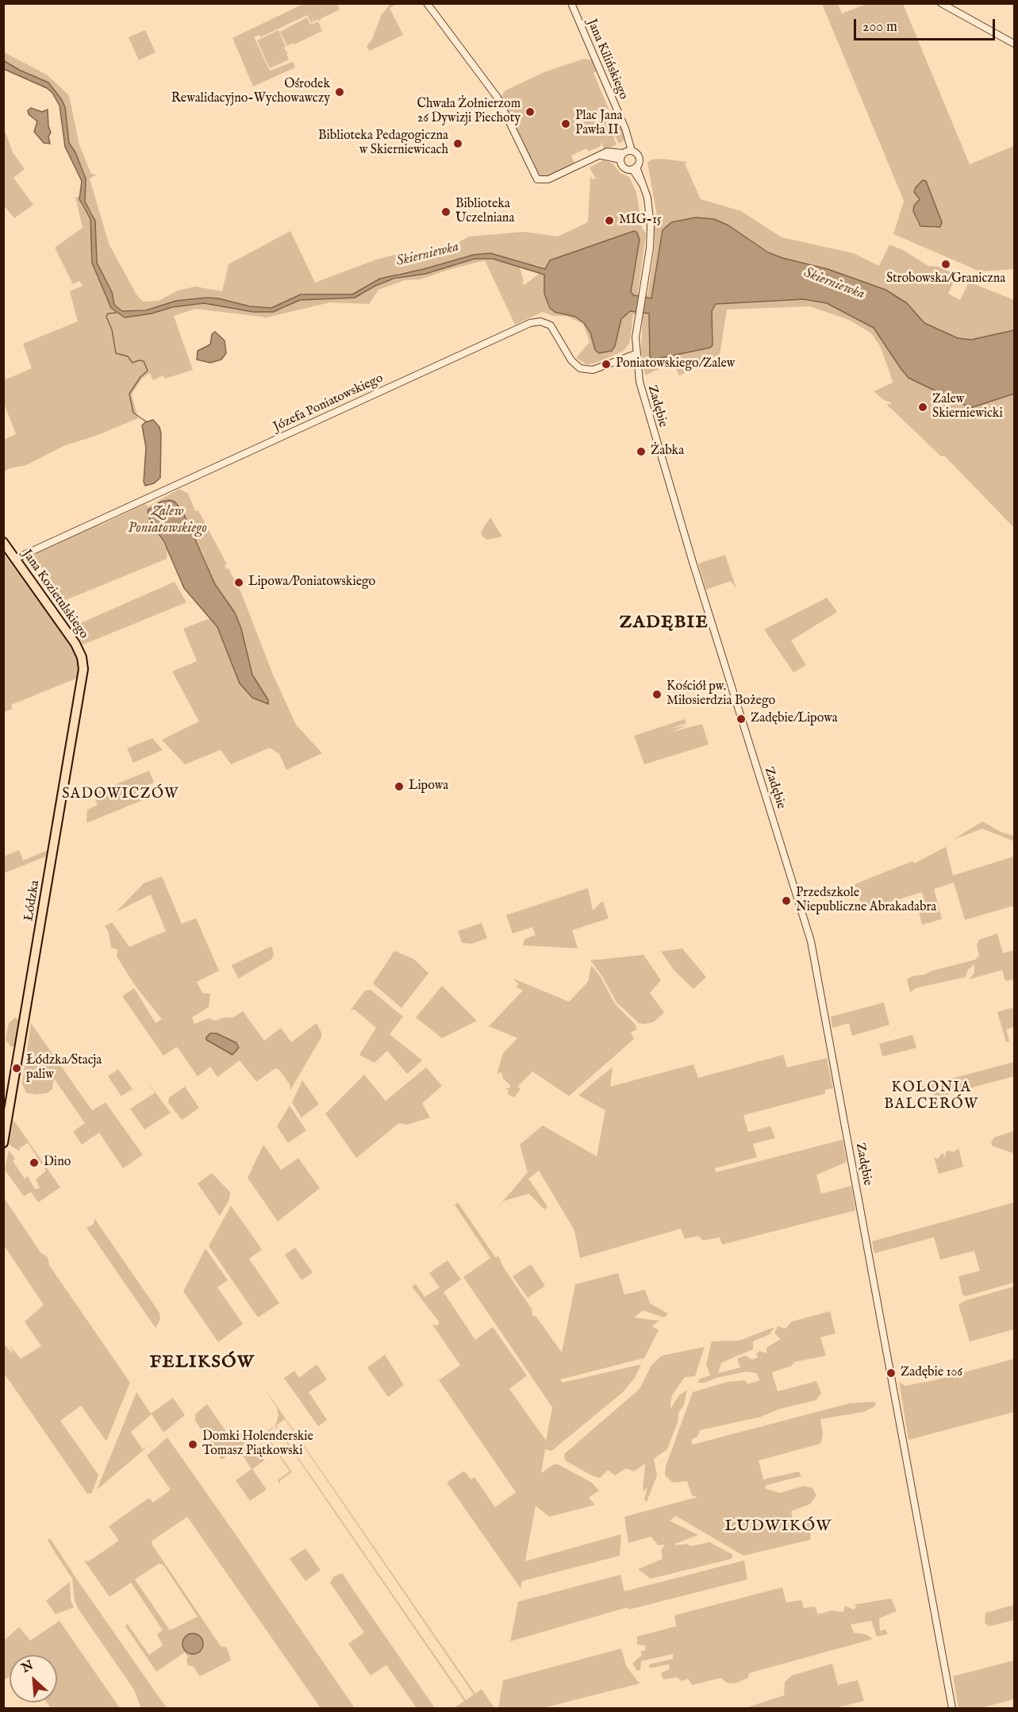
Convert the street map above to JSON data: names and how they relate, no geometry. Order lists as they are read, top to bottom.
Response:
{
  "streets": {
    "main road": ["Jana Kozietulskiego", "Łódzka"],
    "street": ["Jana Kilińskiego", "Józefa Poniatowskiego", "Zadębie"]
  },
  "crossings": [
    ["Jana Kilińskiego", "Zadębie"],
    ["Józefa Poniatowskiego", "Zadębie"],
    ["Józefa Poniatowskiego", "Jana Kozietulskiego"],
    ["Jana Kozietulskiego", "Łódzka"]
  ],
  "districts": [
    "ZADĘBIE",
    "SADOWICZÓW",
    "KOLONIA BALCERÓW",
    "FELIKSÓW",
    "LUDWIKÓW"
  ],
  "water": ["Skierniewka", "Zalew Poniatowskiego"],
  "places": [
    "Ośrodek Rewalidacyjno-Wychowawczy",
    "Chwała Żołnierzom 26 Dywizji Piechoty",
    "Plac Jana Pawła II",
    "Biblioteka Pedagogiczna w Skierniewicach",
    "Biblioteka Uczelniana",
    "MIG-15",
    "Strobowska/Graniczna",
    "Poniatowskiego/Zalew",
    "Zalew Skierniewicki",
    "Żabka",
    "Lipowa/Poniatowskiego",
    "Kościół pw. Miłosierdzia Bożego",
    "Zadębie/Lipowa",
    "Lipowa",
    "Przedszkole Niepubliczne Abrakadabra",
    "Łódzka/Stacja paliw",
    "Dino",
    "Zadębie 106",
    "Domki Holenderskie Tomasz Piątkowski"
  ],
  "scale_bar": "200 m",
  "north": "top left"
}
